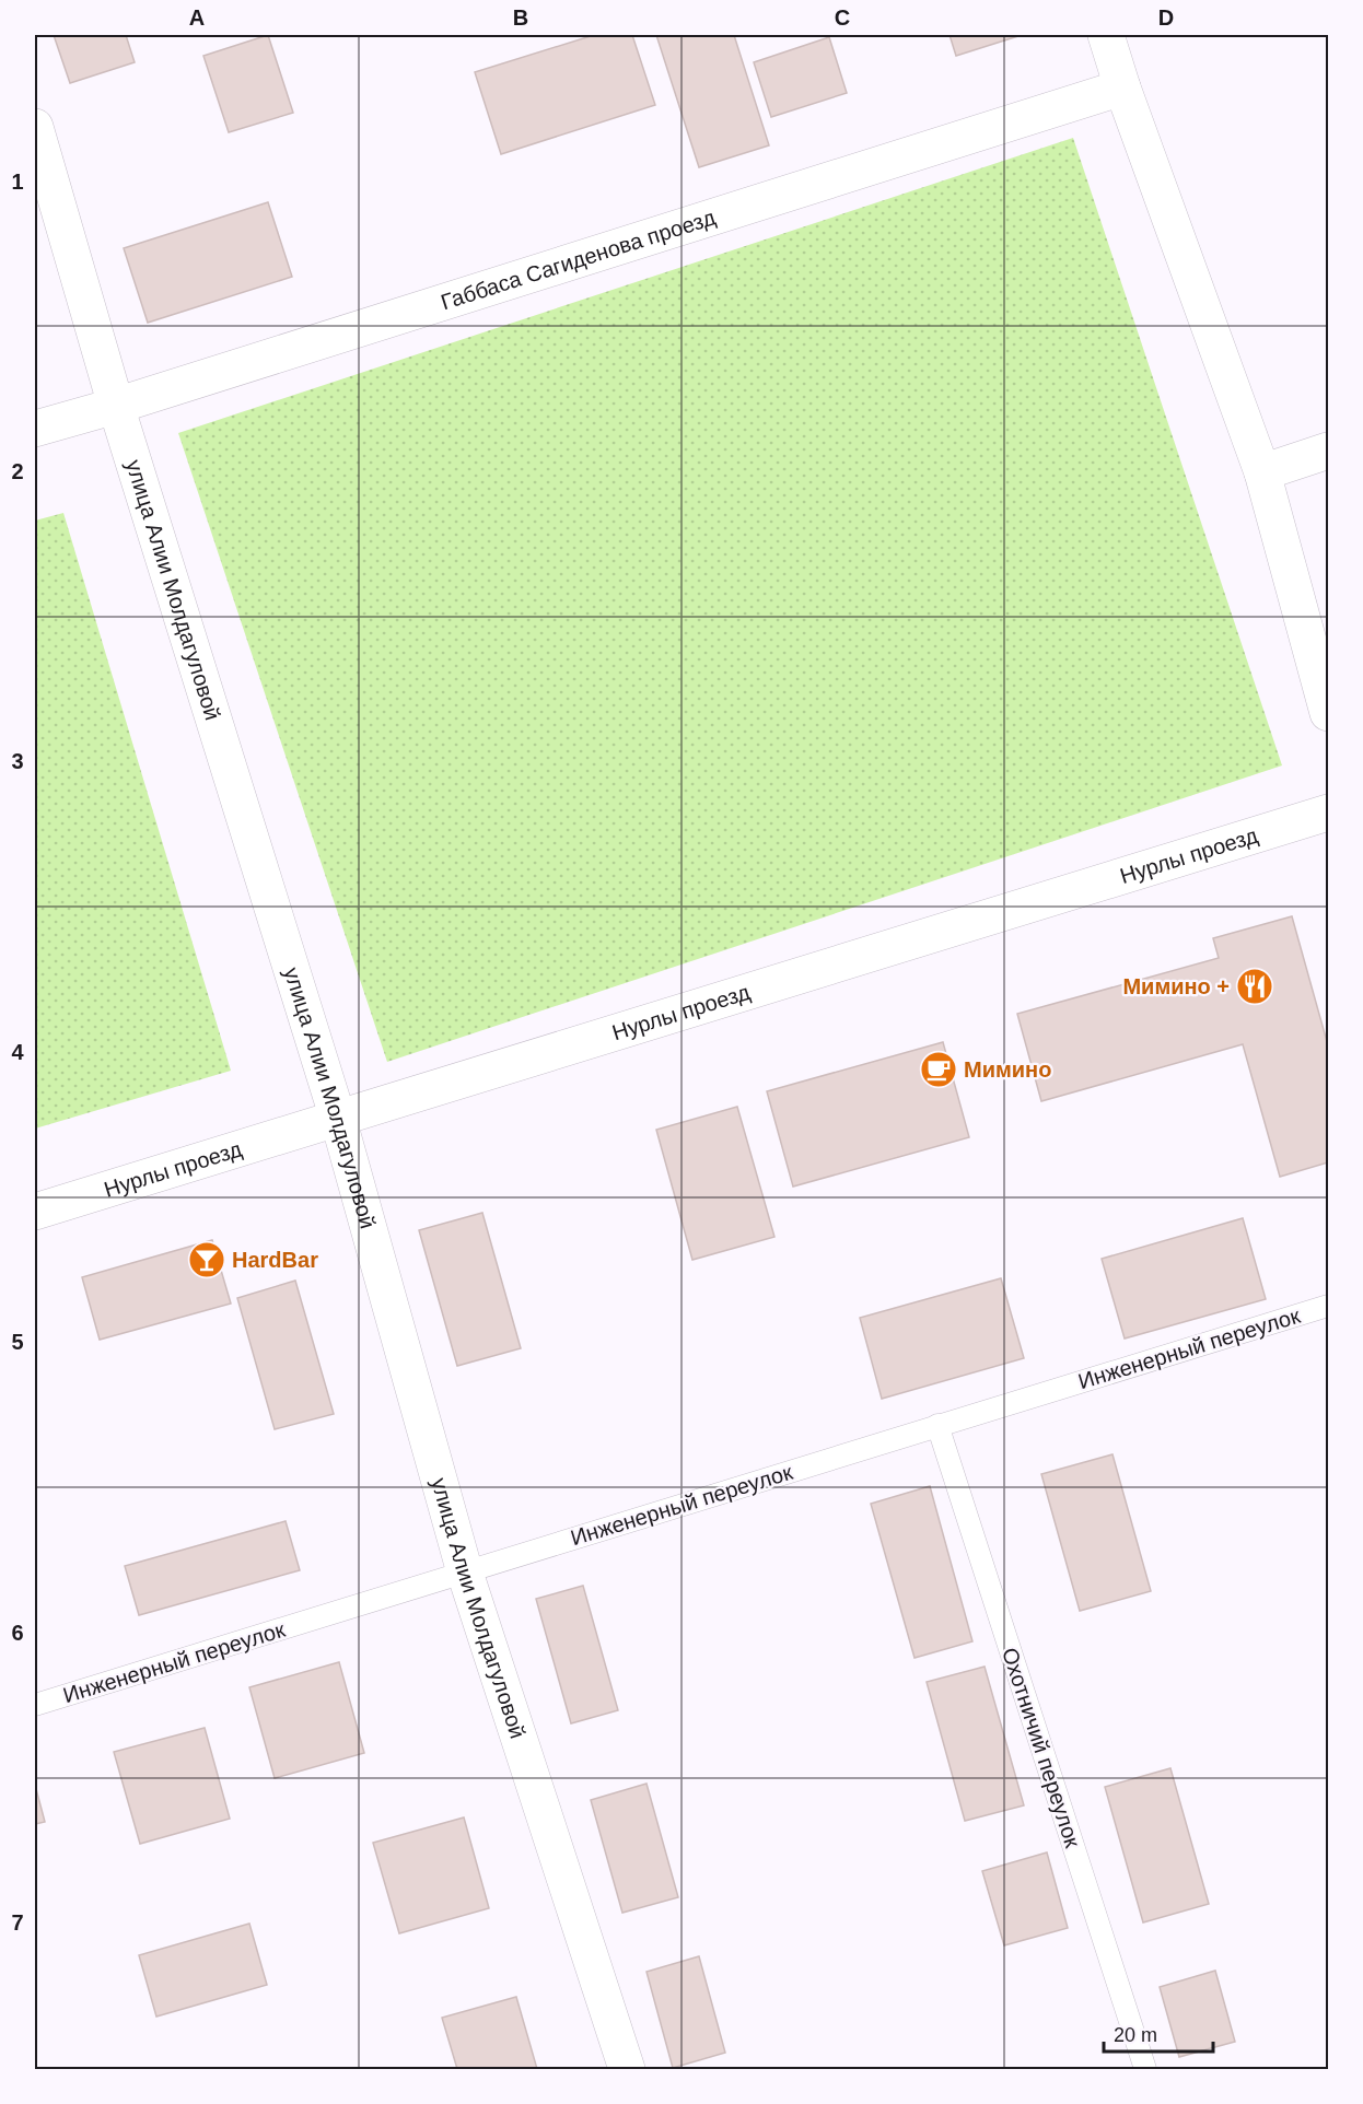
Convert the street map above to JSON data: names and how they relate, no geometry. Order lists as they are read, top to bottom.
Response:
{
  "streets": {
    "street": ["Габбаса Сагиденова проезд", "улица Алии Молдагуловой", "Нурлы проезд"],
    "lane": ["Инженерный переулок", "Охотничий переулок"]
  },
  "crossings": [
    ["Габбаса Сагиденова проезд", "улица Алии Молдагуловой"],
    ["улица Алии Молдагуловой", "Нурлы проезд"],
    ["улица Алии Молдагуловой", "Инженерный переулок"],
    ["Инженерный переулок", "Охотничий переулок"]
  ],
  "places": {
    "restaurant": ["Мимино +"],
    "cafe": ["Мимино"],
    "bar": ["HardBar"]
  },
  "scale_bar": "20 m",
  "grid": {
    "columns": [
      "A",
      "B",
      "C",
      "D"
    ],
    "rows": [
      "1",
      "2",
      "3",
      "4",
      "5",
      "6",
      "7"
    ]
  }
}
